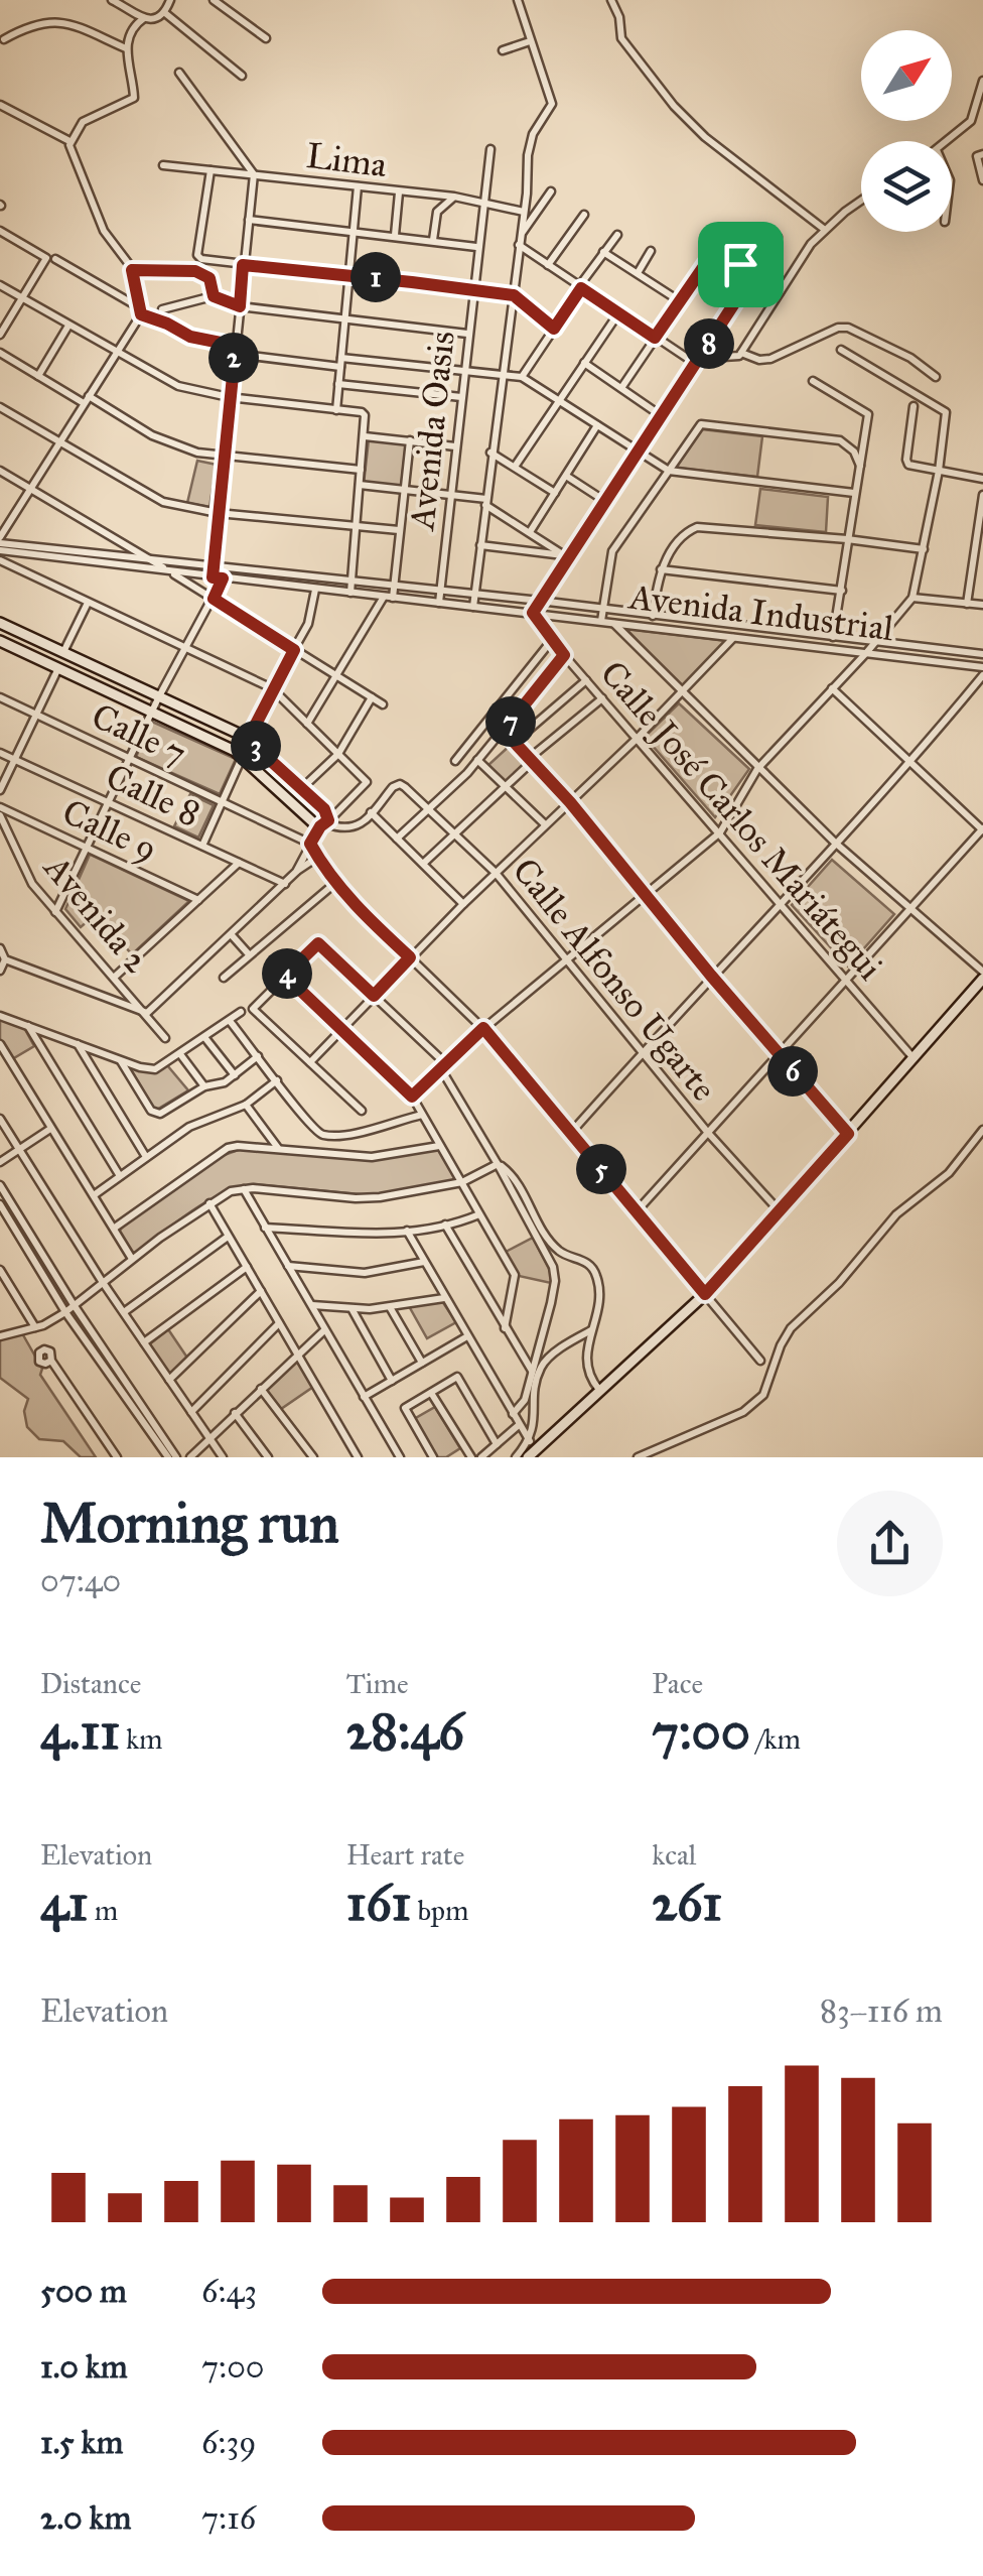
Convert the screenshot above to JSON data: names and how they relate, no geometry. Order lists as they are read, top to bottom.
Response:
{
  "streets": {
    "street": [
      "Lima",
      "Avenida Oasis",
      "Avenida Industrial",
      "Calle 7",
      "Calle 8",
      "Calle José Carlos Mariátegui",
      "Calle 9",
      "Avenida 2",
      "Calle Alfonso Ugarte"
    ]
  },
  "crossings": [
    ["Lima", "Avenida Oasis"],
    ["Avenida Oasis", "Avenida Industrial"],
    ["Avenida Industrial", "Calle José Carlos Mariátegui"]
  ],
  "north": "top right",
  "page": {
    "pins": [
      "1",
      "8",
      "2",
      "7",
      "3",
      "4",
      "6",
      "5"
    ],
    "heading": ["Morning run", "07:40"],
    "stats": [
      ["Distance", "4.11 km"],
      ["Time", "28:46"],
      ["Pace", "7:00 /km"],
      ["Elevation", "41 m"],
      ["Heart rate", "161 bpm"],
      ["kcal", "261"]
    ],
    "chart": ["Elevation", "83–116 m"],
    "list": [
      {
        "name": "500 m",
        "note": "6:43"
      },
      {
        "name": "1.0 km",
        "note": "7:00"
      },
      {
        "name": "1.5 km",
        "note": "6:39"
      },
      {
        "name": "2.0 km",
        "note": "7:16"
      }
    ]
  }
}
